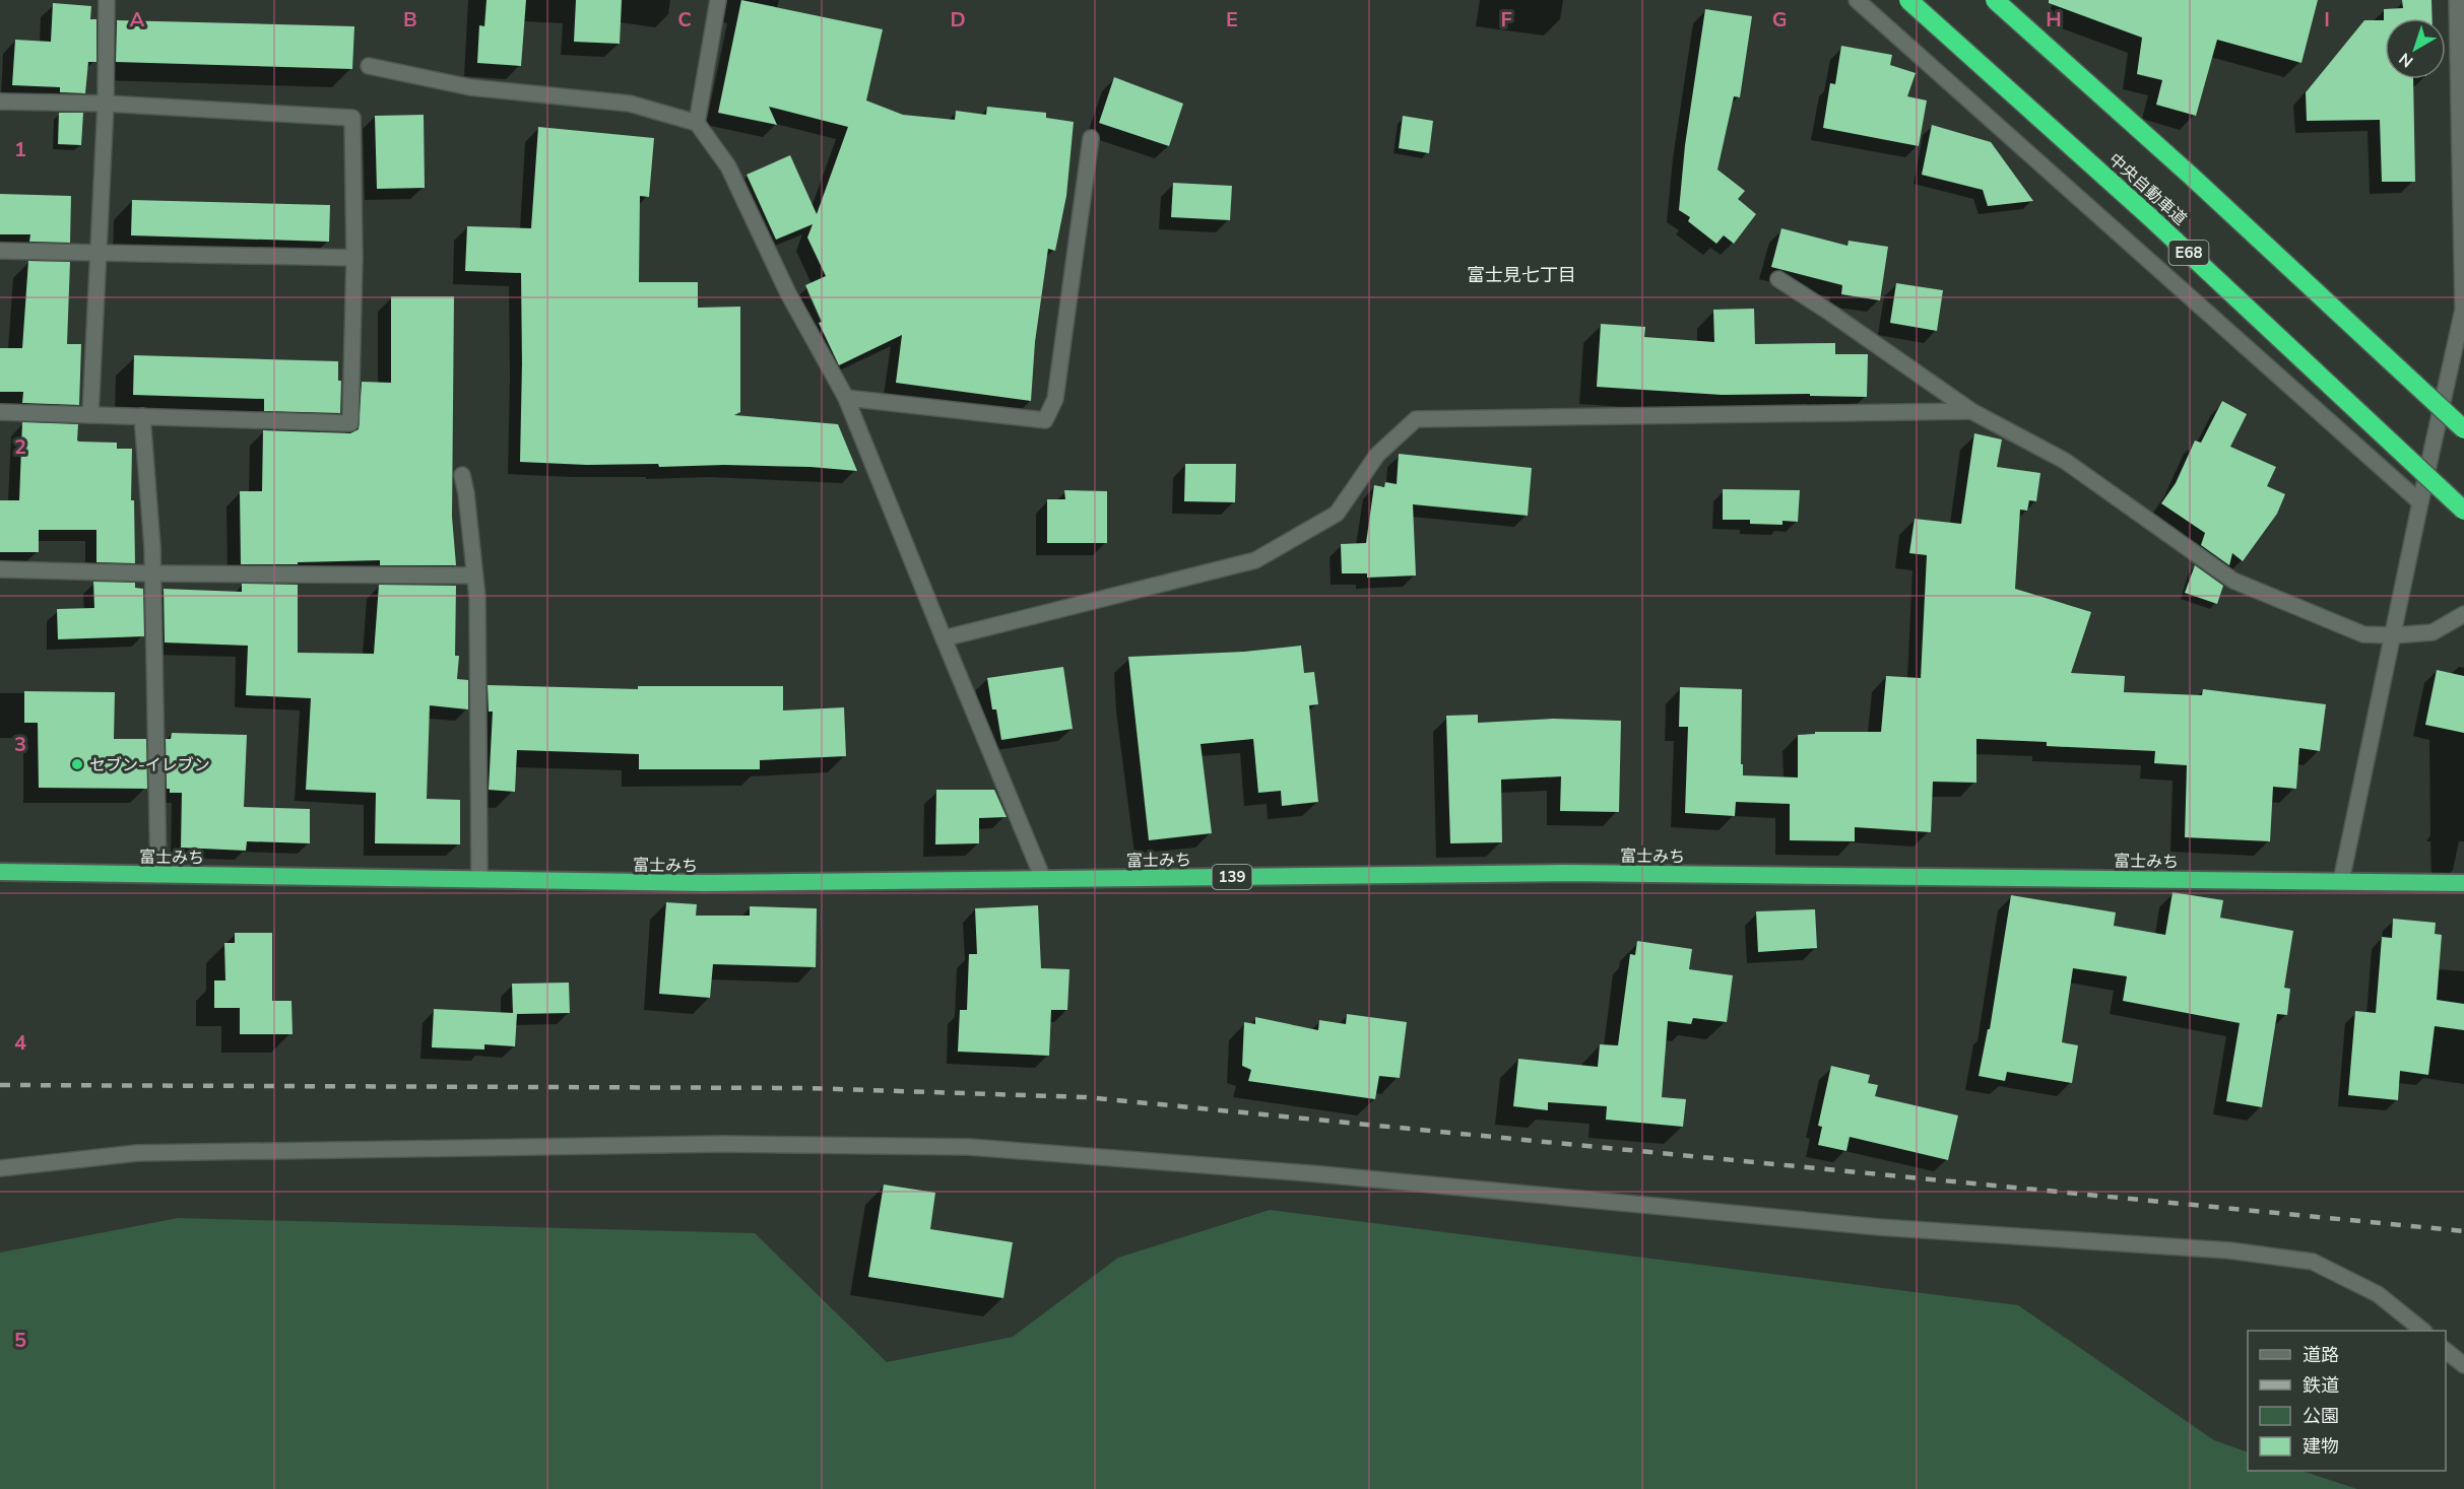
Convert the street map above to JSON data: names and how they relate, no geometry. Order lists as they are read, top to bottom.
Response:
{
  "streets": {
    "highway": [
      "中央自動車道",
      "E68",
      "富士みち",
      "139"
    ]
  },
  "districts": ["富士見七丁目"],
  "places": ["セブン-イレブン"],
  "legend": [
    "道路",
    "鉄道",
    "公園",
    "建物"
  ],
  "north": "bottom left",
  "grid": {
    "columns": [
      "A",
      "B",
      "C",
      "D",
      "E",
      "F",
      "G",
      "H",
      "I"
    ],
    "rows": [
      "1",
      "2",
      "3",
      "4",
      "5"
    ]
  }
}
